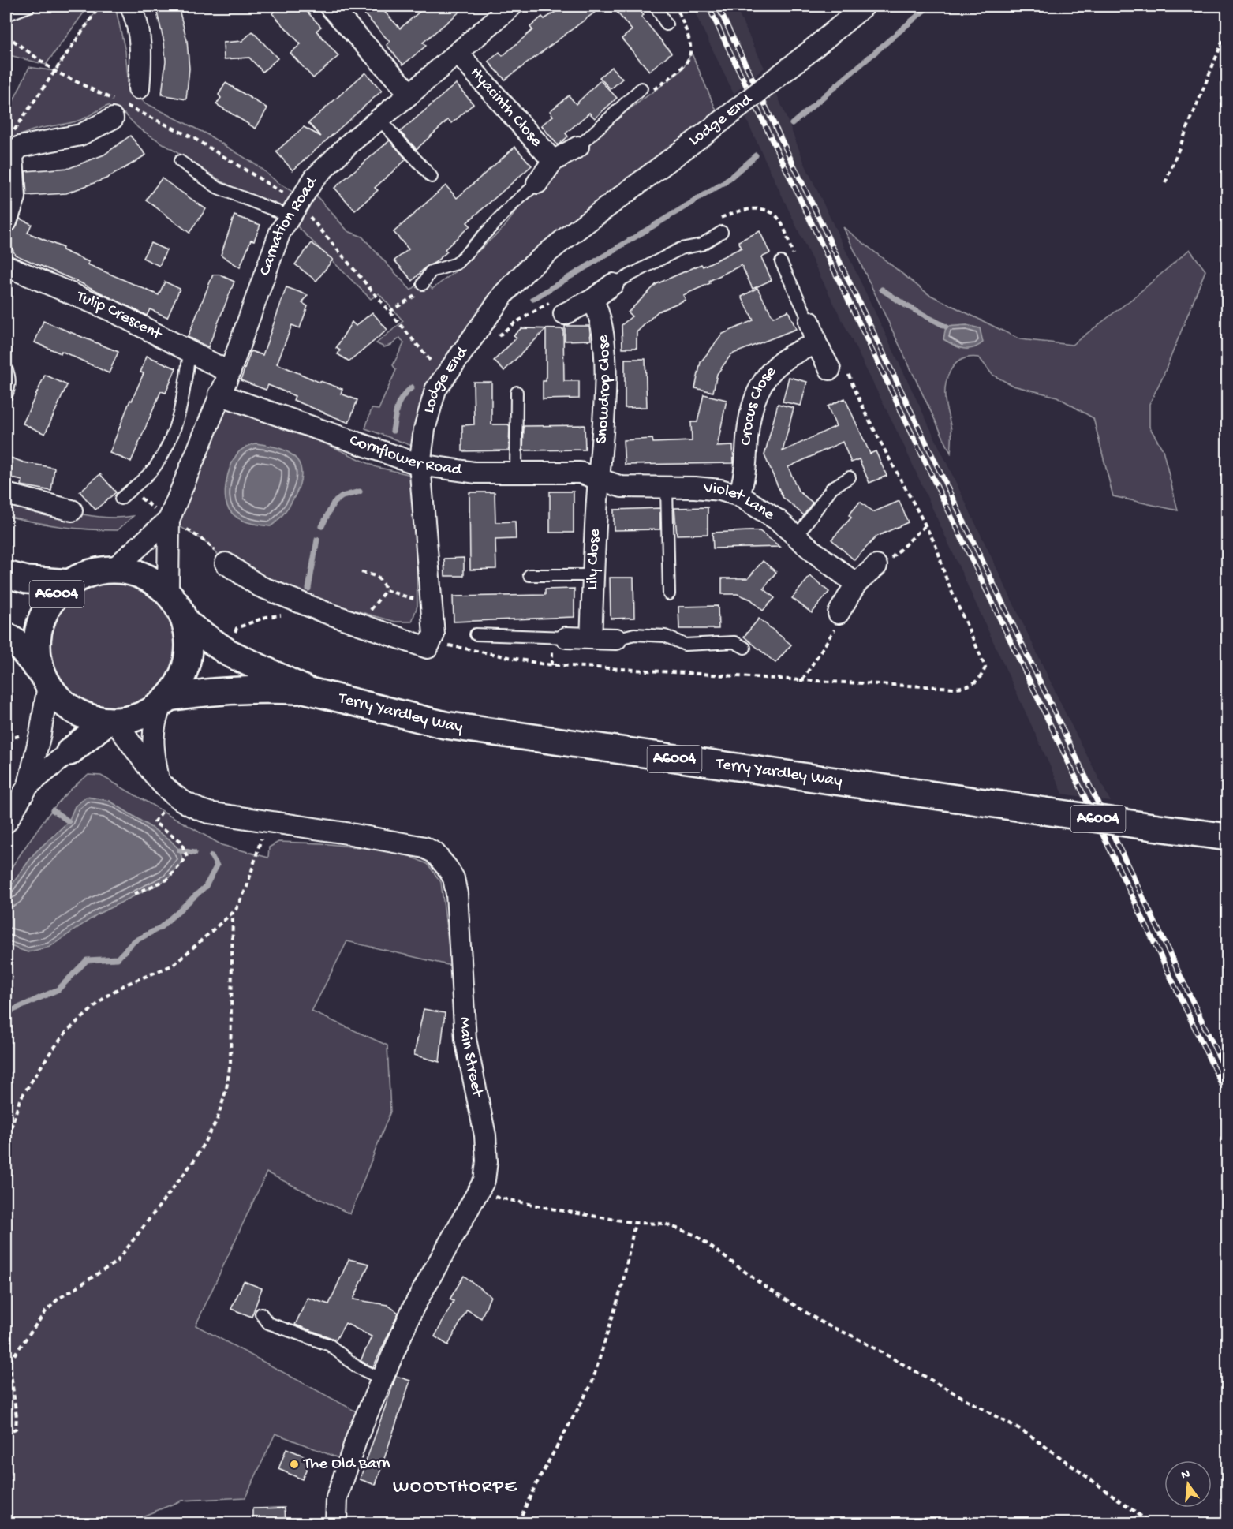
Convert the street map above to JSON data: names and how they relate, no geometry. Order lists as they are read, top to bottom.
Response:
{
  "streets": {
    "main road": ["A6004", "Terry Yardley Way"],
    "street": [
      "Hyacinth Close",
      "Lodge End",
      "Carnation Road",
      "Tulip Crescent",
      "Snowdrop Close",
      "Crocus Close",
      "Cornflower Road",
      "Violet Lane",
      "Lily Close",
      "Main Street"
    ]
  },
  "crossings": [
    ["Hyacinth Close", "Carnation Road"],
    ["Lodge End", "Cornflower Road"],
    ["Carnation Road", "Tulip Crescent"],
    ["Carnation Road", "Cornflower Road"],
    ["Carnation Road", "A6004"],
    ["Carnation Road", "Terry Yardley Way"],
    ["Carnation Road", "Main Street"],
    ["Snowdrop Close", "Cornflower Road"],
    ["Snowdrop Close", "Violet Lane"],
    ["Snowdrop Close", "Lily Close"],
    ["Crocus Close", "Violet Lane"],
    ["Cornflower Road", "Violet Lane"],
    ["Cornflower Road", "Lily Close"],
    ["Violet Lane", "Lily Close"],
    ["A6004", "Terry Yardley Way"],
    ["A6004", "Main Street"],
    ["Terry Yardley Way", "Main Street"]
  ],
  "districts": ["WOODTHORPE"],
  "places": ["The Old Barn"],
  "north": "top"
}
